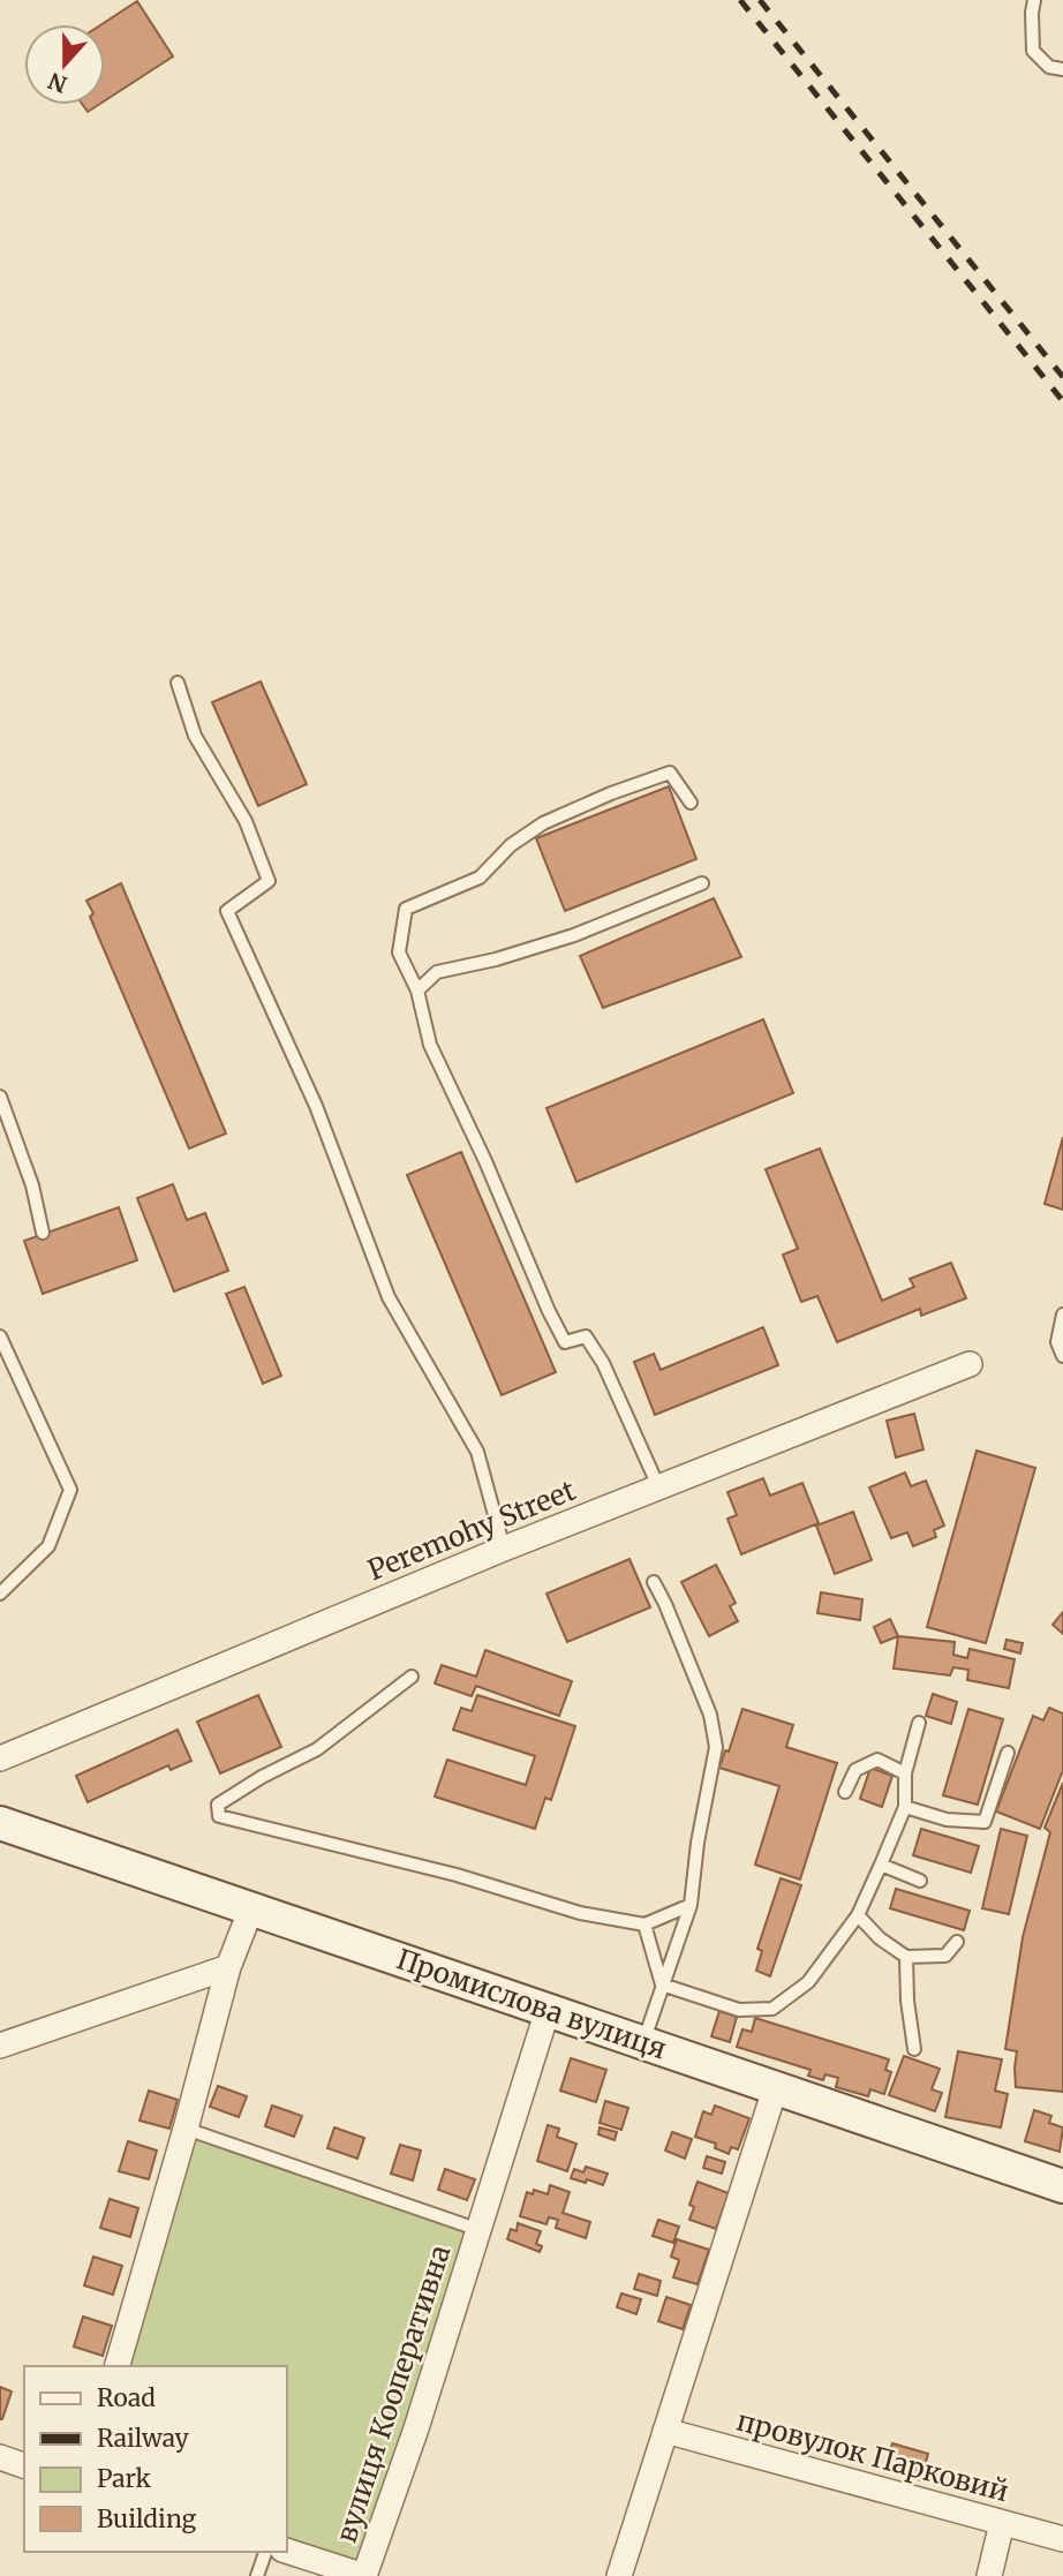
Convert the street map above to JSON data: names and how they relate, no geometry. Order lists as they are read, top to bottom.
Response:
{
  "streets": {
    "street": [
      "Peremohy Street",
      "Промислова вулиця",
      "вулиця Кооперативна",
      "провулок Парковий"
    ]
  },
  "crossings": [
    ["Промислова вулиця", "вулиця Кооперативна"]
  ],
  "legend": [
    "Road",
    "Railway",
    "Park",
    "Building"
  ],
  "north": "bottom"
}
